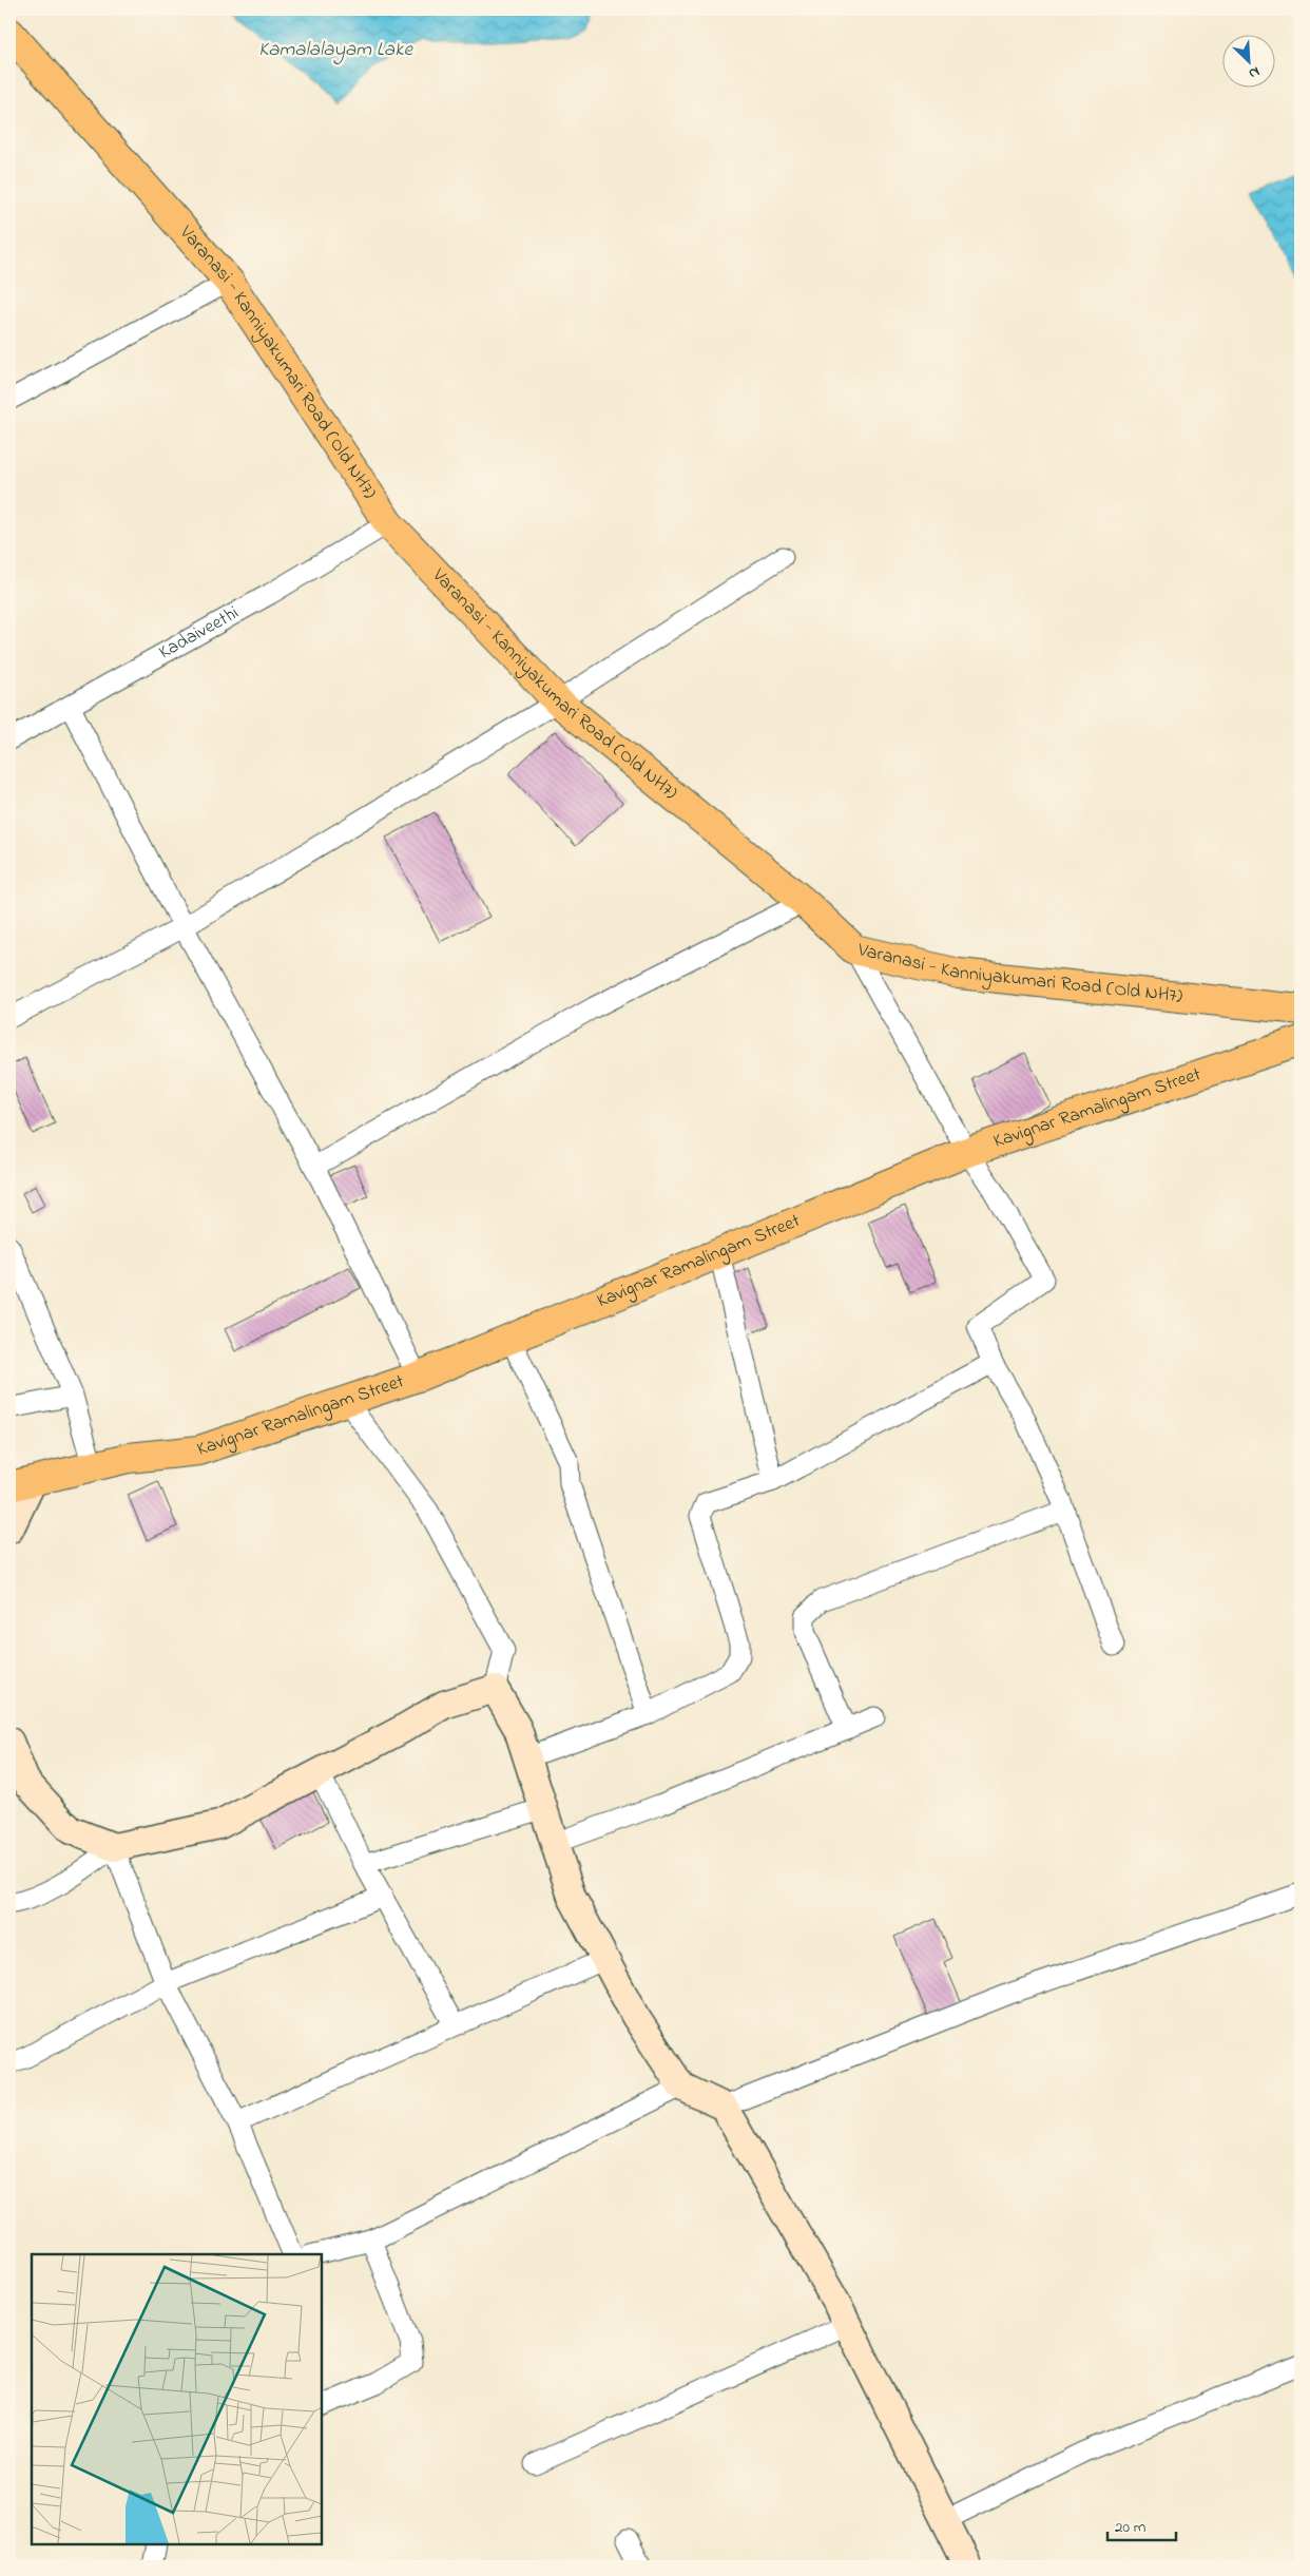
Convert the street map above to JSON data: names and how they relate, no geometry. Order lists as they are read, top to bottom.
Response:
{
  "streets": {
    "main road": ["Varanasi - Kanniyakumari Road (Old NH7)", "Kavignar Ramalingam Street"],
    "street": ["Kadaiveethi"]
  },
  "crossings": [
    ["Varanasi - Kanniyakumari Road (Old NH7)", "Kadaiveethi"]
  ],
  "water": ["Kamalalayam Lake"],
  "scale_bar": "20 m",
  "north": "bottom right"
}
